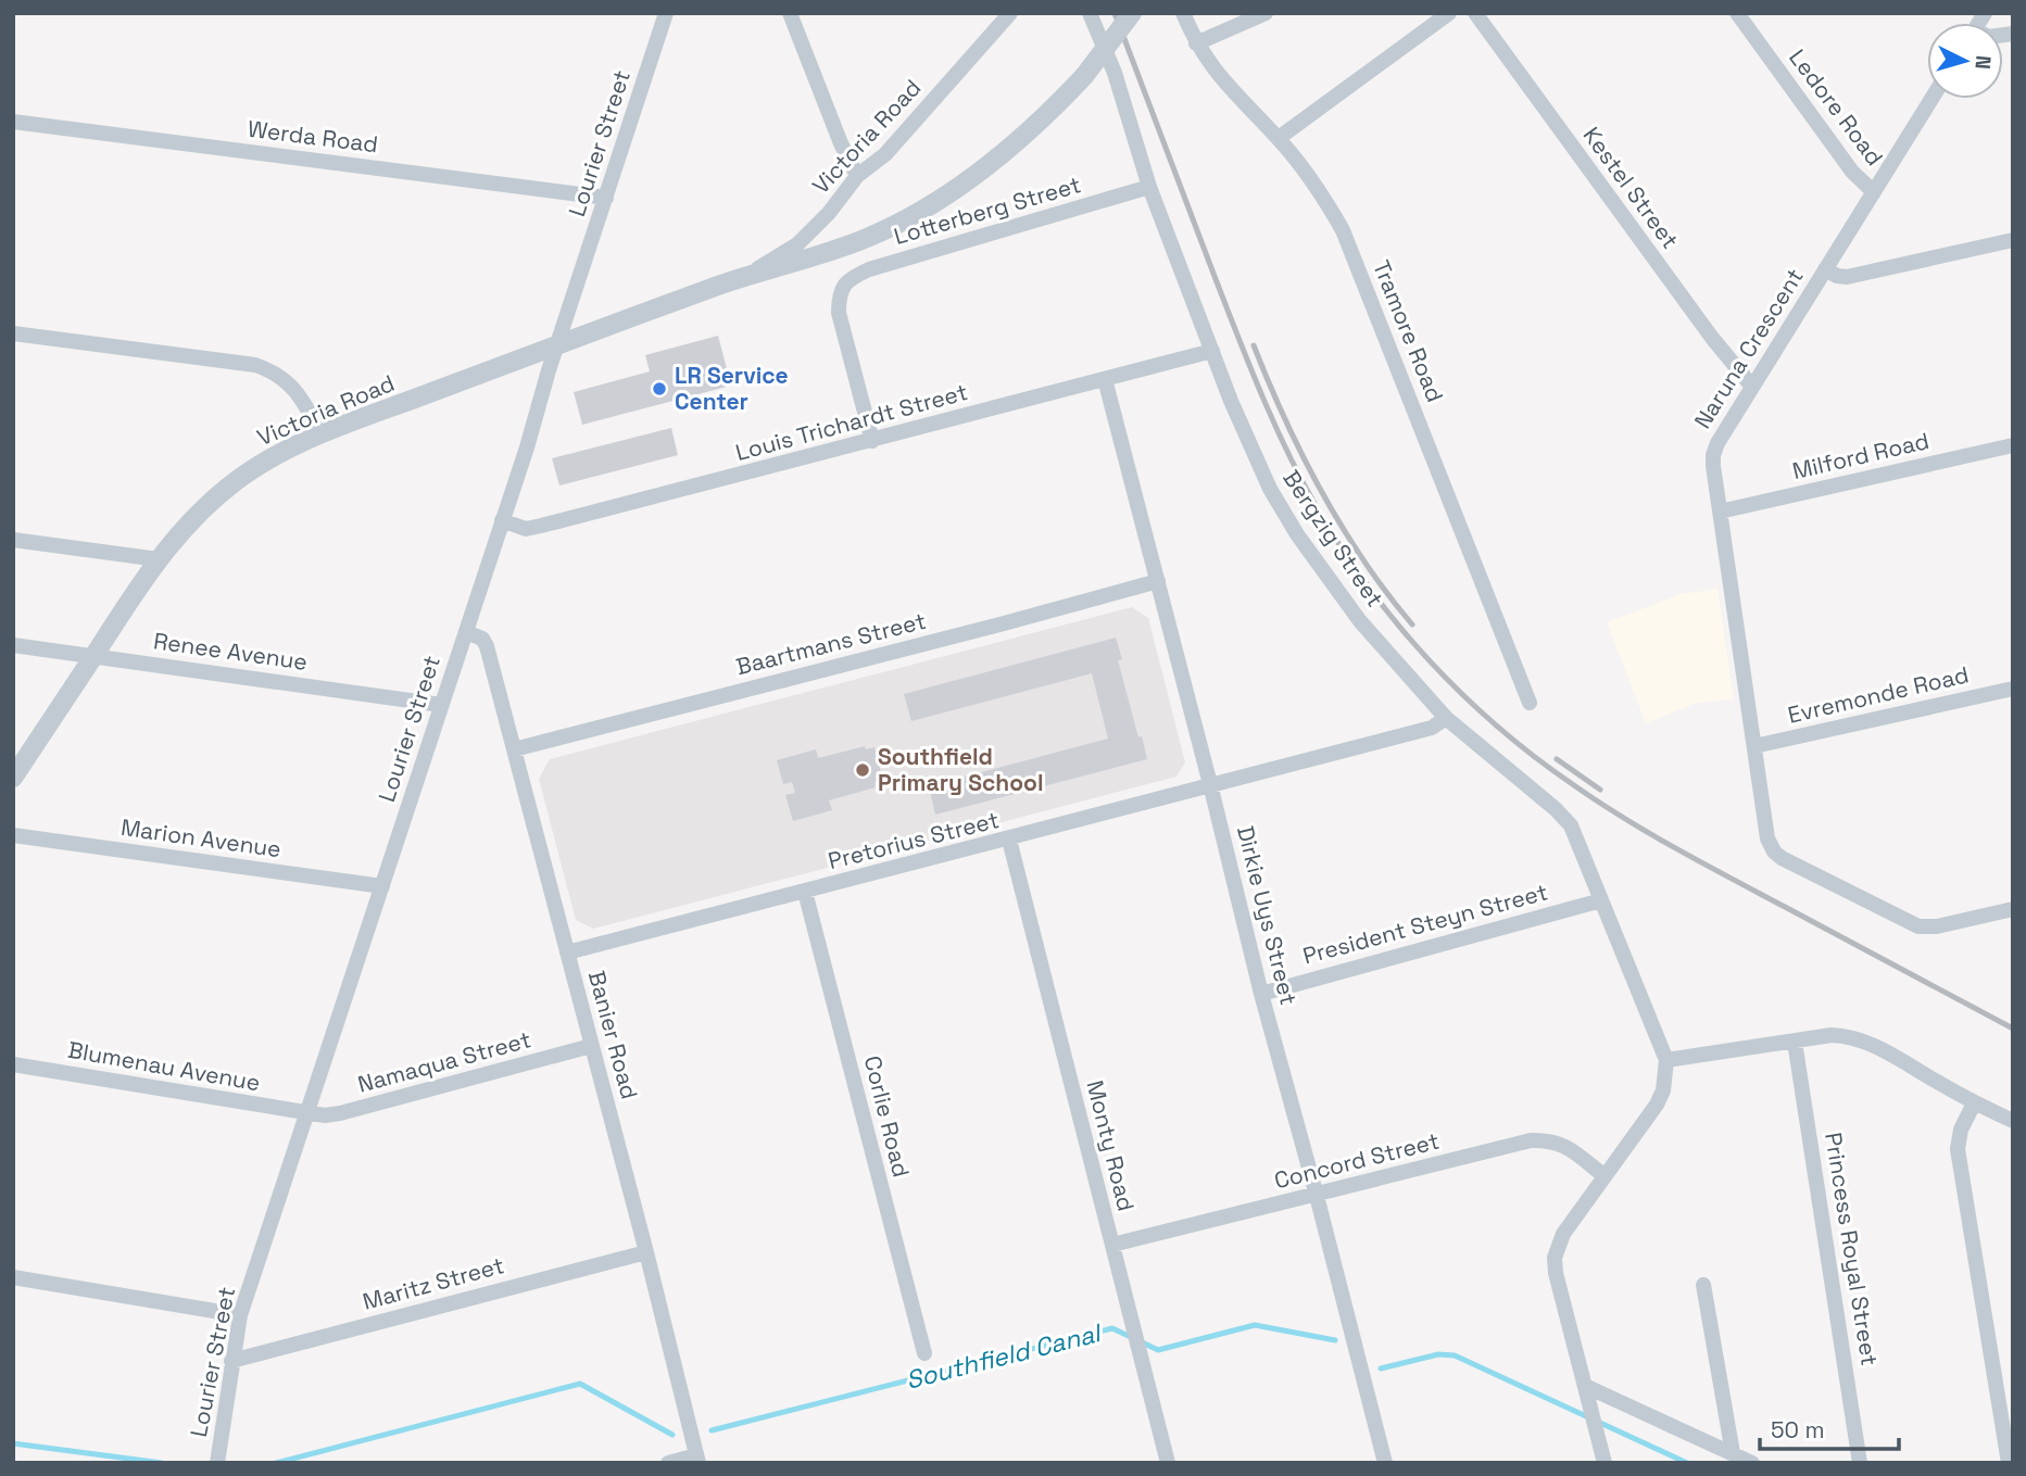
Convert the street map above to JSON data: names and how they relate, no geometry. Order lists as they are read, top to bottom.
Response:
{
  "streets": {
    "street": [
      "Ledore Road",
      "Werda Road",
      "Victoria Road",
      "Lourier Street",
      "Kestel Street",
      "Lotterberg Street",
      "Tramore Road",
      "Naruna Crescent",
      "Louis Trichardt Street",
      "Milford Road",
      "Bergzig Street",
      "Baartmans Street",
      "Renee Avenue",
      "Evremonde Road",
      "Marion Avenue",
      "Pretorius Street",
      "Dirkie Uys Street",
      "President Steyn Street",
      "Banier Road",
      "Namaqua Street",
      "Blumenau Avenue",
      "Corlie Road",
      "Monty Road",
      "Concord Street",
      "Princess Royal Street",
      "Maritz Street"
    ]
  },
  "crossings": [
    ["Ledore Road", "Naruna Crescent"],
    ["Werda Road", "Lourier Street"],
    ["Victoria Road", "Lourier Street"],
    ["Victoria Road", "Renee Avenue"],
    ["Lourier Street", "Louis Trichardt Street"],
    ["Lourier Street", "Renee Avenue"],
    ["Lourier Street", "Marion Avenue"],
    ["Lourier Street", "Banier Road"],
    ["Lourier Street", "Namaqua Street"],
    ["Lourier Street", "Blumenau Avenue"],
    ["Lourier Street", "Maritz Street"],
    ["Kestel Street", "Naruna Crescent"],
    ["Lotterberg Street", "Louis Trichardt Street"],
    ["Lotterberg Street", "Bergzig Street"],
    ["Naruna Crescent", "Milford Road"],
    ["Naruna Crescent", "Evremonde Road"],
    ["Louis Trichardt Street", "Bergzig Street"],
    ["Louis Trichardt Street", "Dirkie Uys Street"],
    ["Bergzig Street", "Pretorius Street"],
    ["Bergzig Street", "President Steyn Street"],
    ["Baartmans Street", "Dirkie Uys Street"],
    ["Baartmans Street", "Banier Road"],
    ["Pretorius Street", "Dirkie Uys Street"],
    ["Pretorius Street", "Banier Road"],
    ["Pretorius Street", "Corlie Road"],
    ["Pretorius Street", "Monty Road"],
    ["Dirkie Uys Street", "President Steyn Street"],
    ["Dirkie Uys Street", "Concord Street"],
    ["Banier Road", "Namaqua Street"],
    ["Banier Road", "Maritz Street"],
    ["Namaqua Street", "Blumenau Avenue"],
    ["Monty Road", "Concord Street"]
  ],
  "water": ["Southfield Canal"],
  "places": ["LR Service Center", "Southfield Primary School"],
  "scale_bar": "50 m",
  "north": "right"
}
